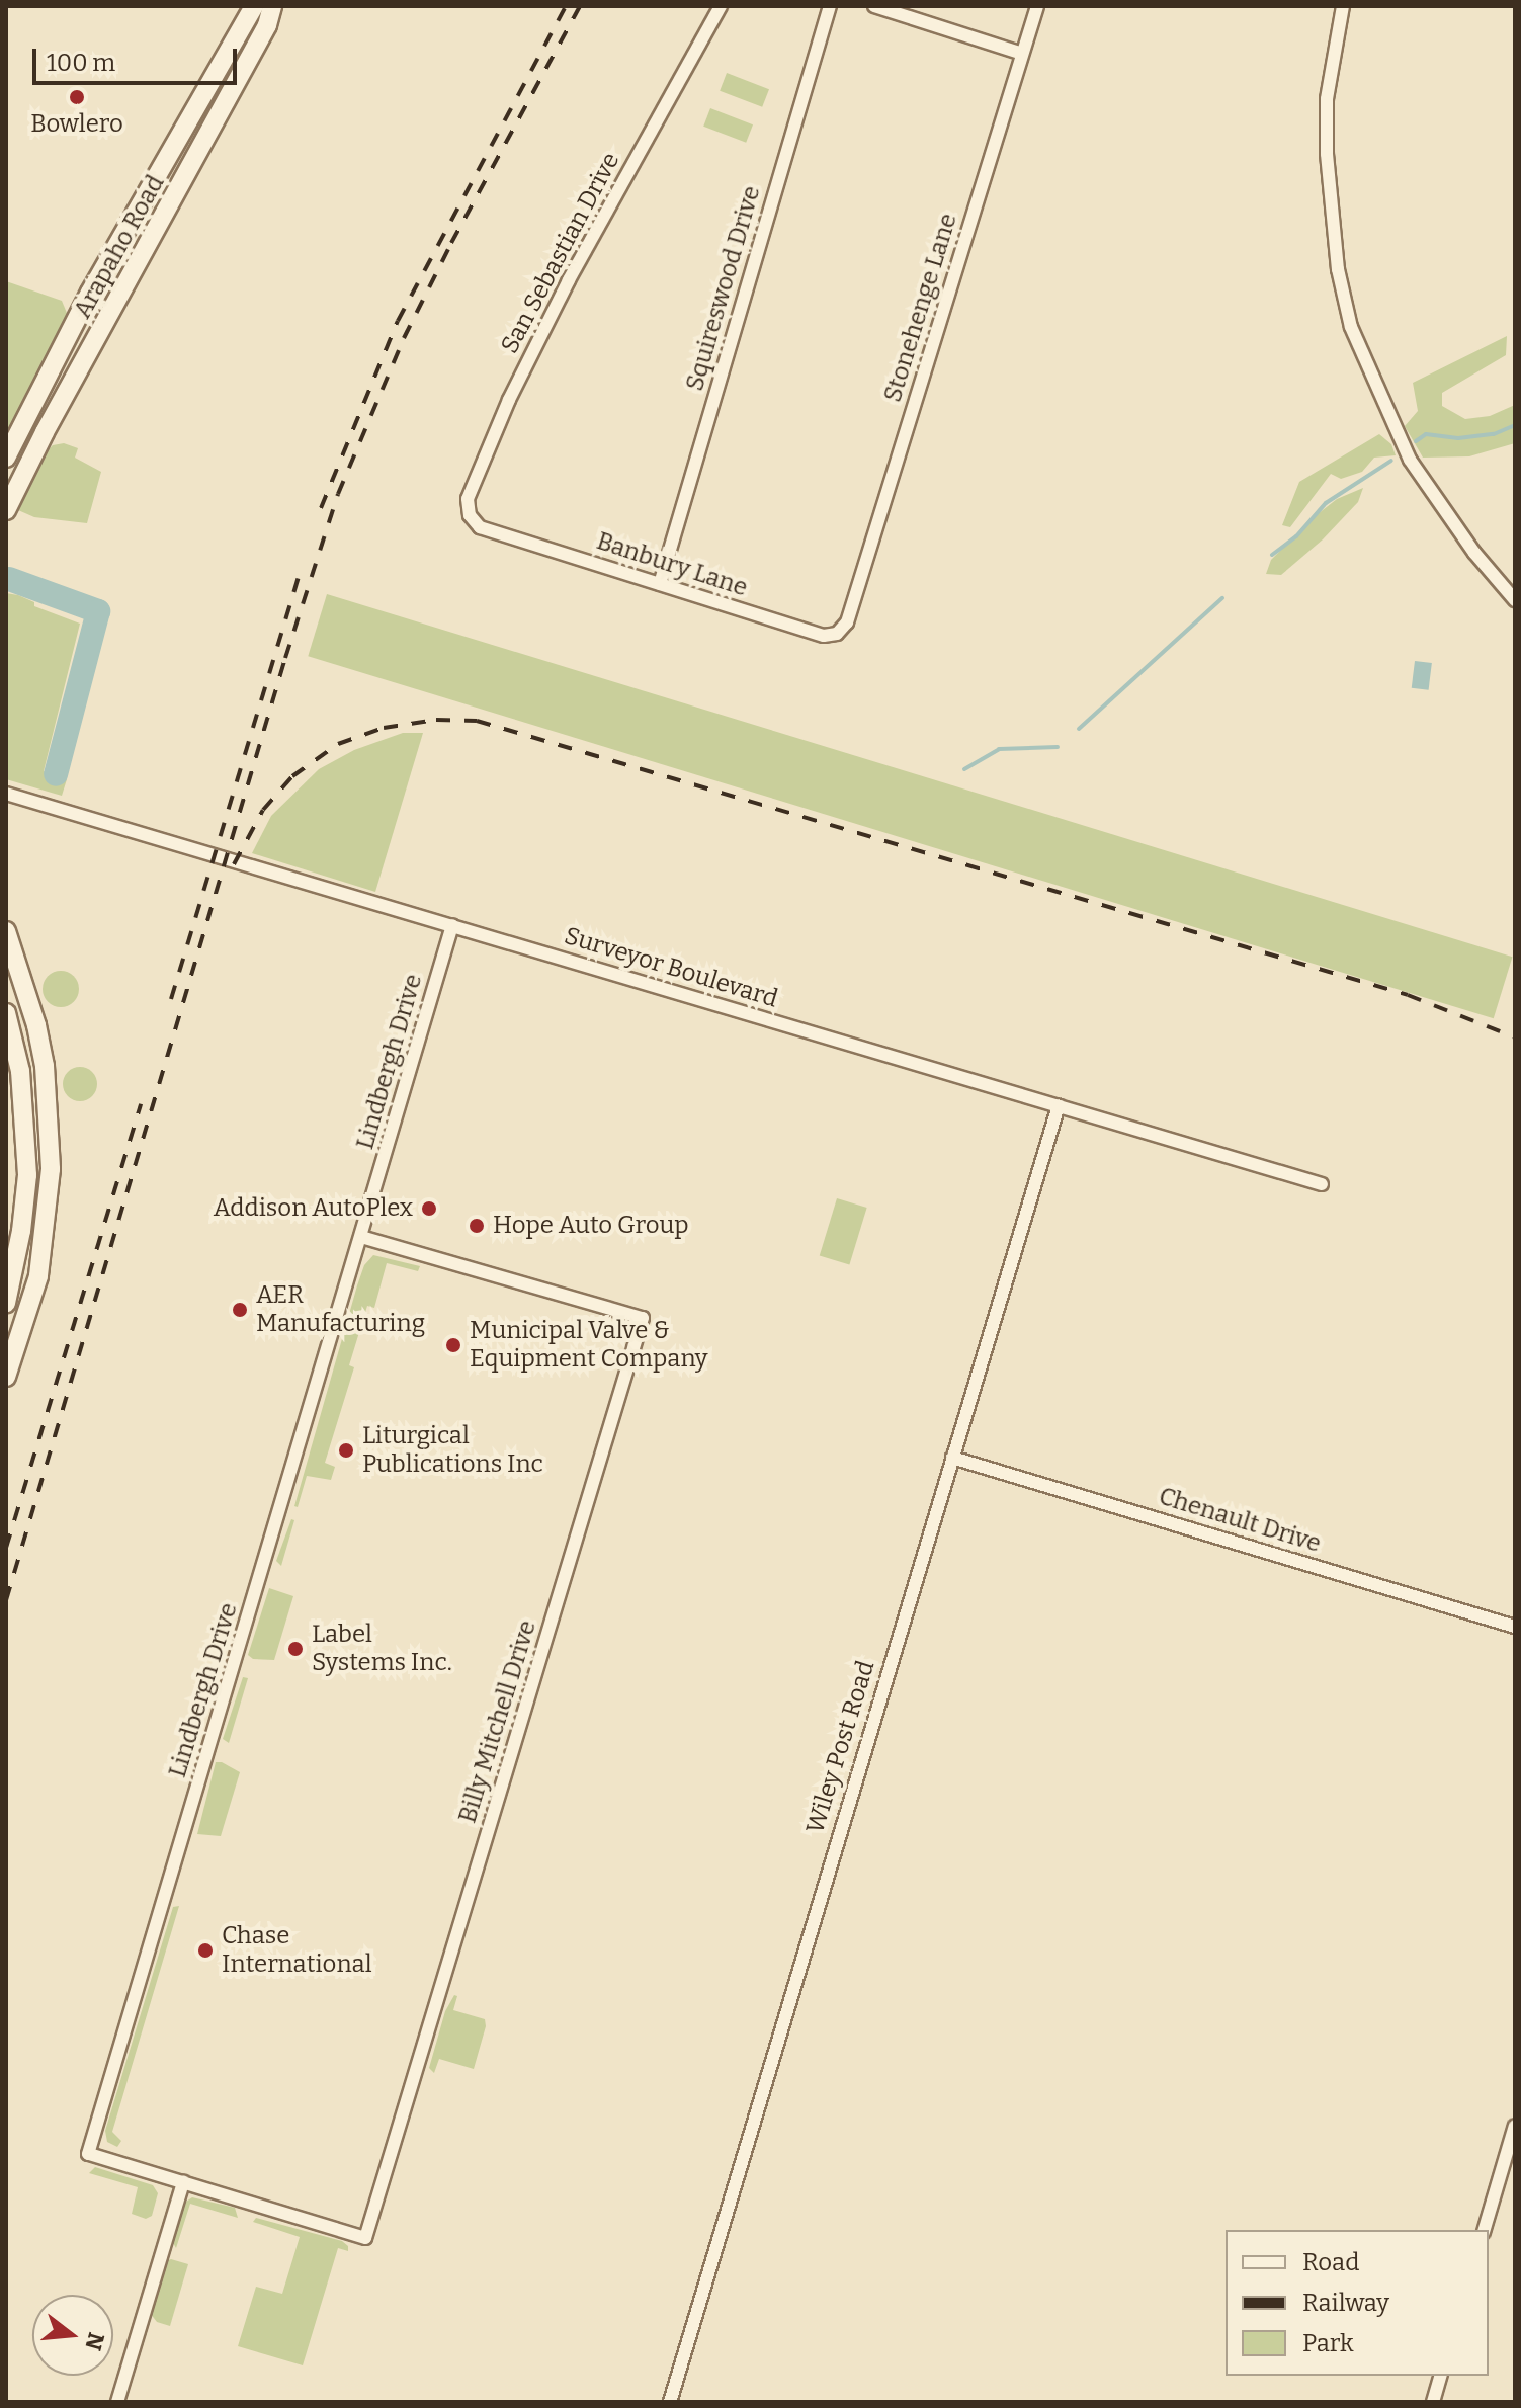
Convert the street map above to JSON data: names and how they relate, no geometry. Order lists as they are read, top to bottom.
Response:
{
  "streets": {
    "main road": ["Arapaho Road"],
    "street": [
      "San Sebastian Drive",
      "Squireswood Drive",
      "Stonehenge Lane",
      "Banbury Lane",
      "Surveyor Boulevard",
      "Lindbergh Drive",
      "Chenault Drive",
      "Billy Mitchell Drive",
      "Wiley Post Road"
    ]
  },
  "crossings": [
    ["San Sebastian Drive", "Banbury Lane"],
    ["Squireswood Drive", "Banbury Lane"],
    ["Stonehenge Lane", "Banbury Lane"],
    ["Surveyor Boulevard", "Lindbergh Drive"],
    ["Surveyor Boulevard", "Wiley Post Road"],
    ["Lindbergh Drive", "Billy Mitchell Drive"],
    ["Chenault Drive", "Wiley Post Road"]
  ],
  "places": [
    "Bowlero",
    "Addison AutoPlex",
    "Hope Auto Group",
    "AER Manufacturing",
    "Municipal Valve & Equipment Company",
    "Liturgical Publications Inc",
    "Label Systems Inc.",
    "Chase International"
  ],
  "legend": ["Road", "Railway", "Park"],
  "scale_bar": "100 m",
  "north": "right"
}
